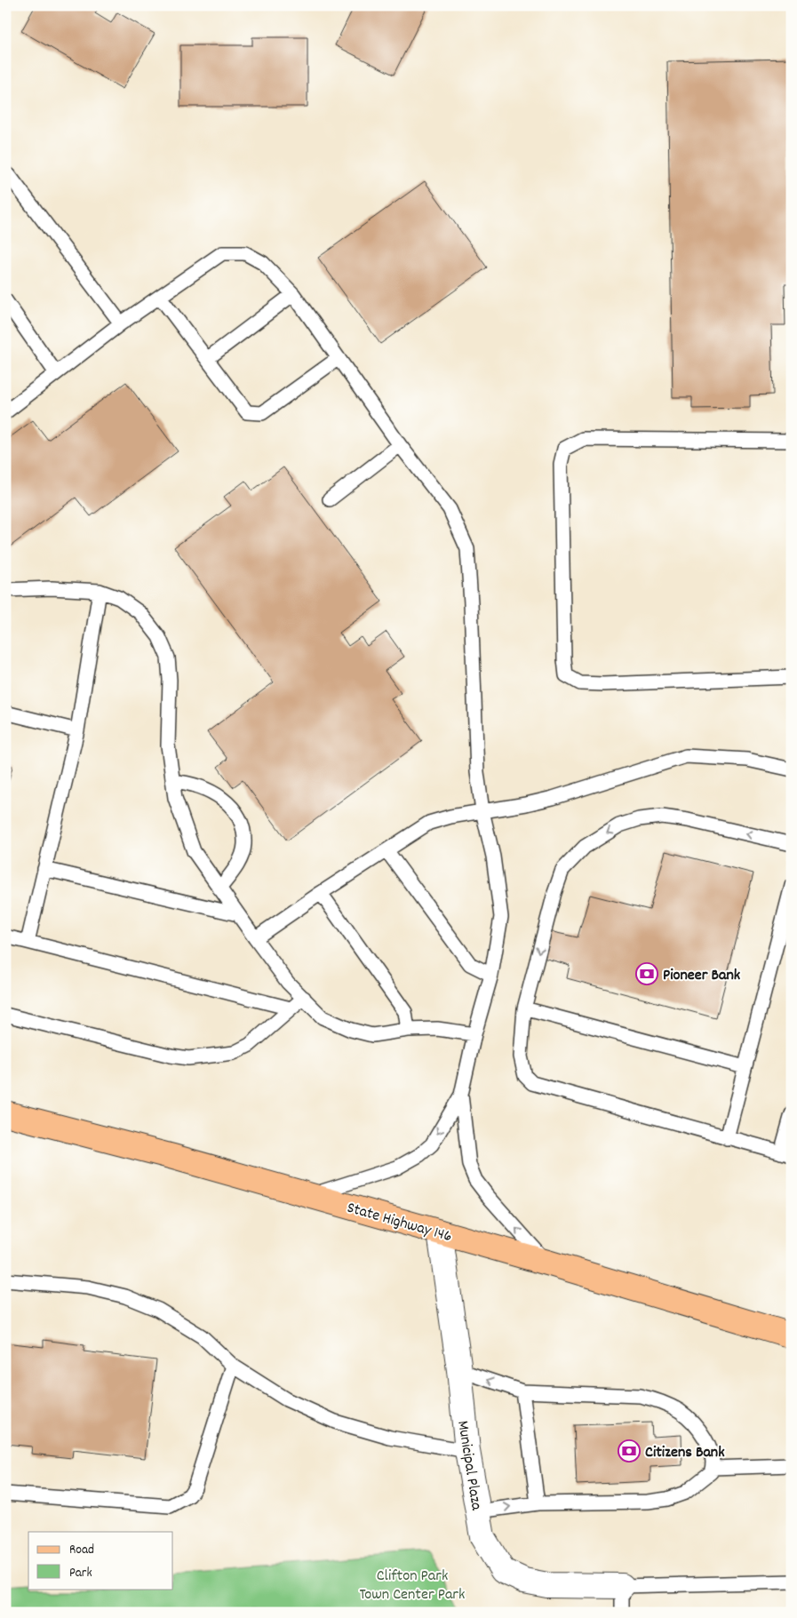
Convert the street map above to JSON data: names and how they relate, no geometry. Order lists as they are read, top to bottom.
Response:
{
  "streets": {
    "main road": ["State Highway 146"],
    "street": ["Municipal Plaza"]
  },
  "crossings": [
    ["State Highway 146", "Municipal Plaza"]
  ],
  "parks": ["Clifton Park Town Center Park"],
  "places": {
    "bank": ["Pioneer Bank", "Citizens Bank"]
  },
  "legend": ["Road", "Park"]
}
